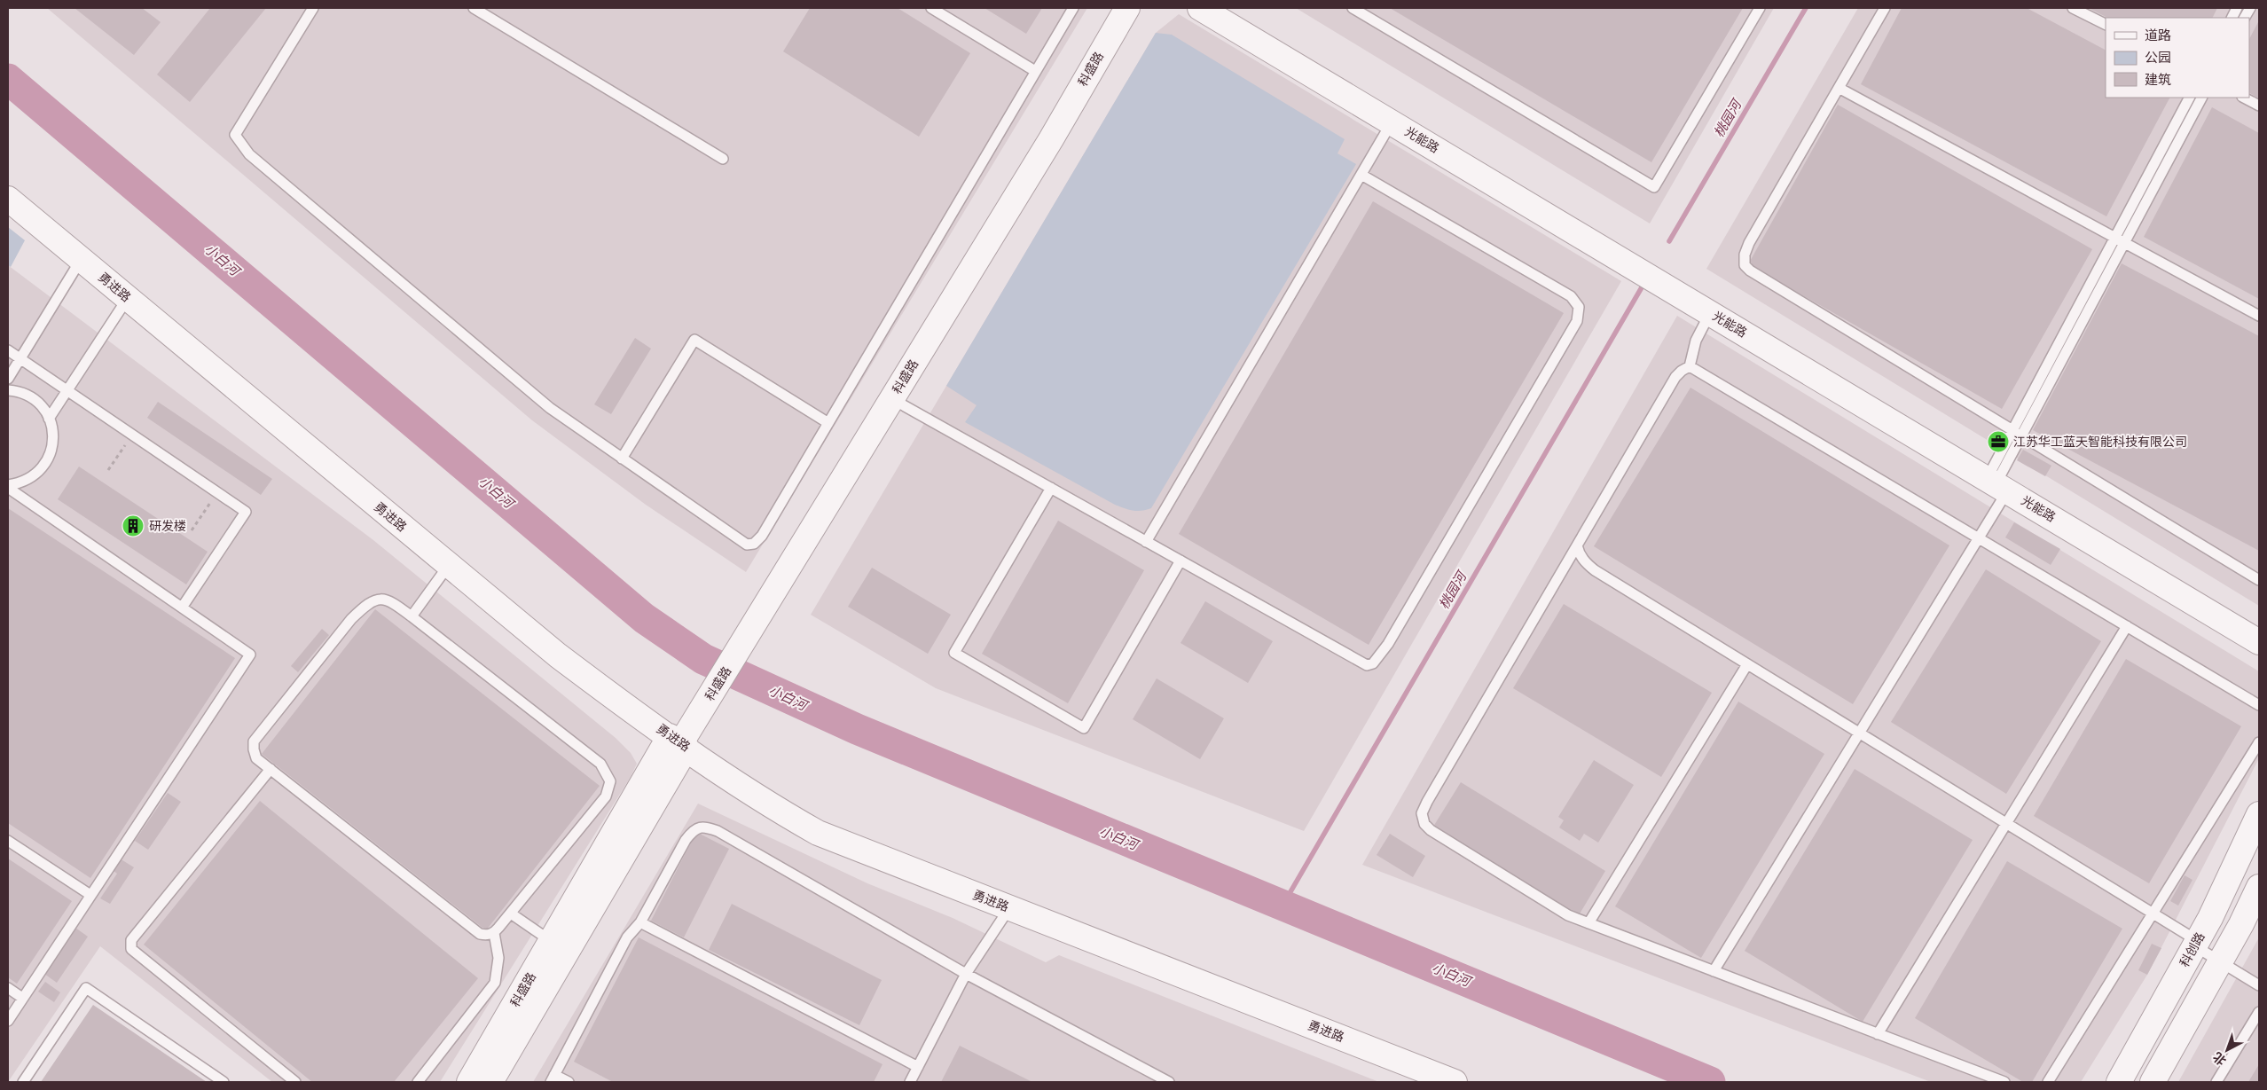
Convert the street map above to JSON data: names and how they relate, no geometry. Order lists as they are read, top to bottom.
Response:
{
  "streets": {
    "street": [
      "科盛路",
      "光能路",
      "勇进路",
      "科创路"
    ]
  },
  "crossings": [
    ["科盛路", "勇进路"]
  ],
  "water": ["桃园河", "小白河"],
  "places": {
    "office": ["江苏华工蓝天智能科技有限公司"],
    "building": ["研发楼"]
  },
  "legend": ["道路", "公园", "建筑"],
  "north": "bottom left"
}
